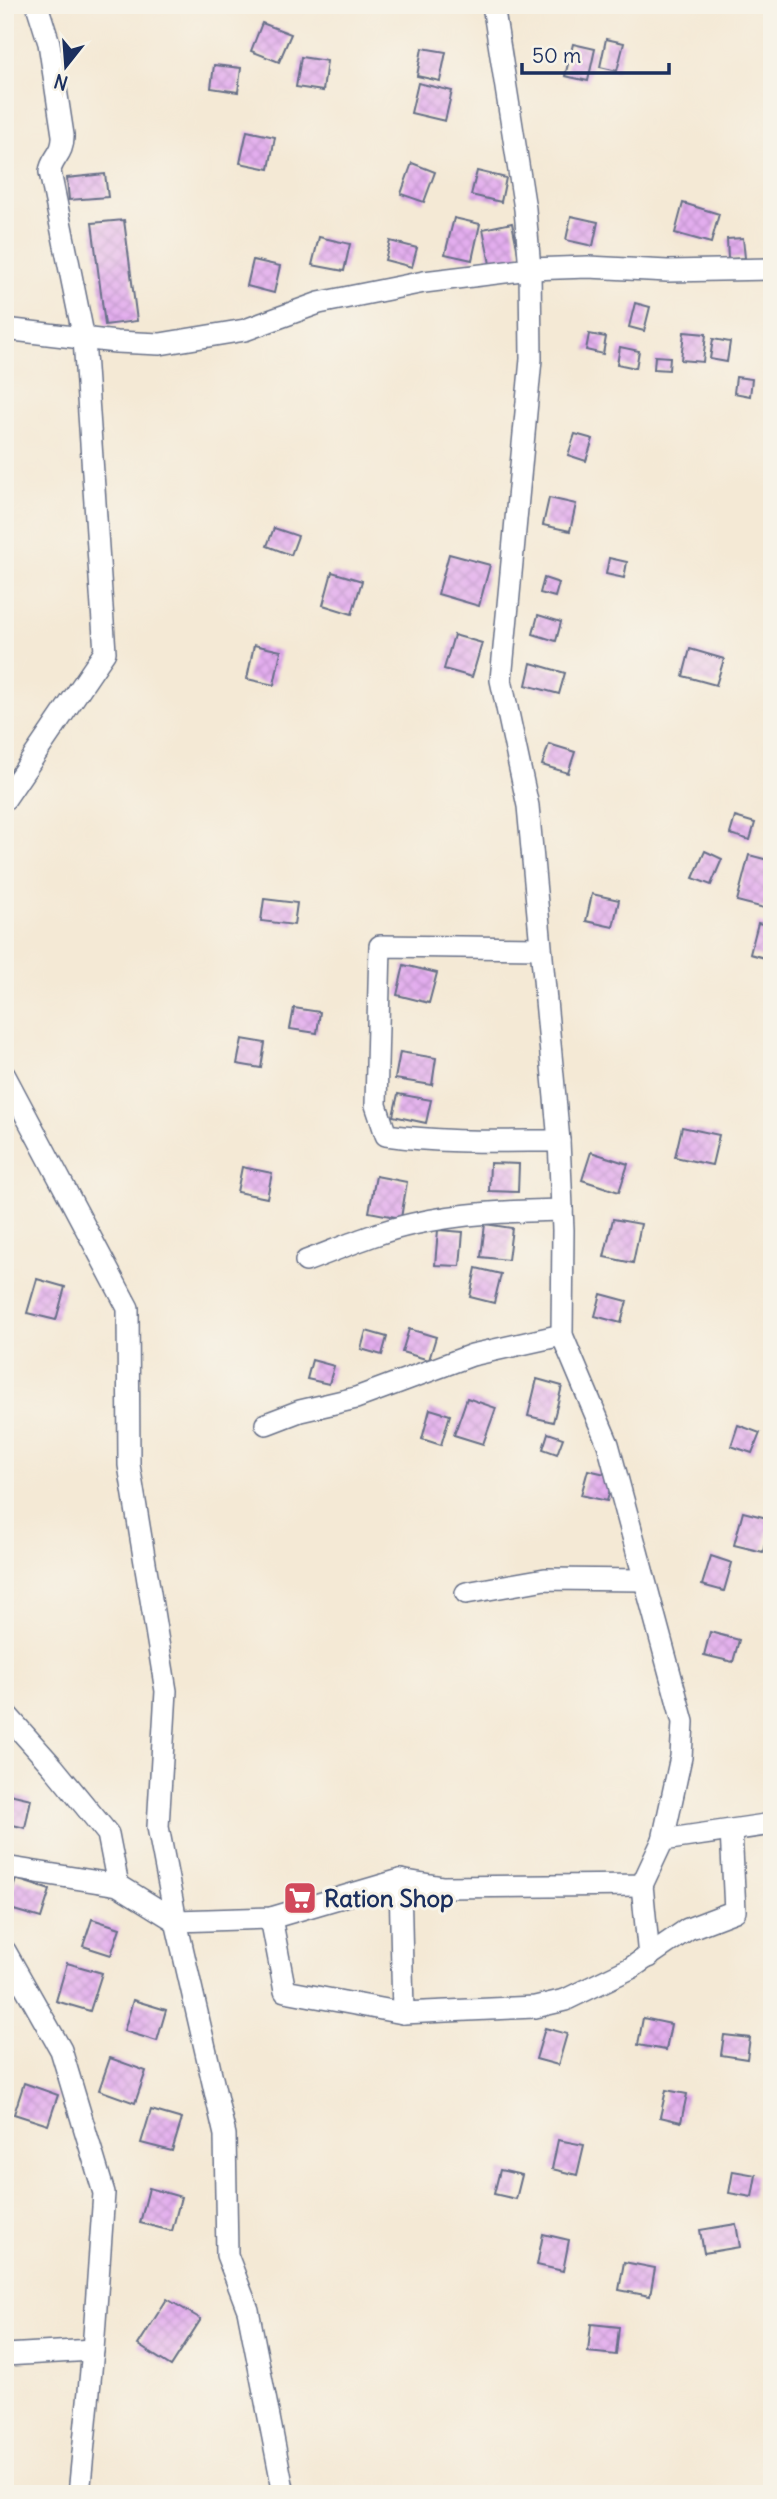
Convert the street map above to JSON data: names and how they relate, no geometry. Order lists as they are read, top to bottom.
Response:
{
  "places": {
    "supermarket": ["Ration Shop"]
  },
  "scale_bar": "50 m",
  "north": "bottom"
}
